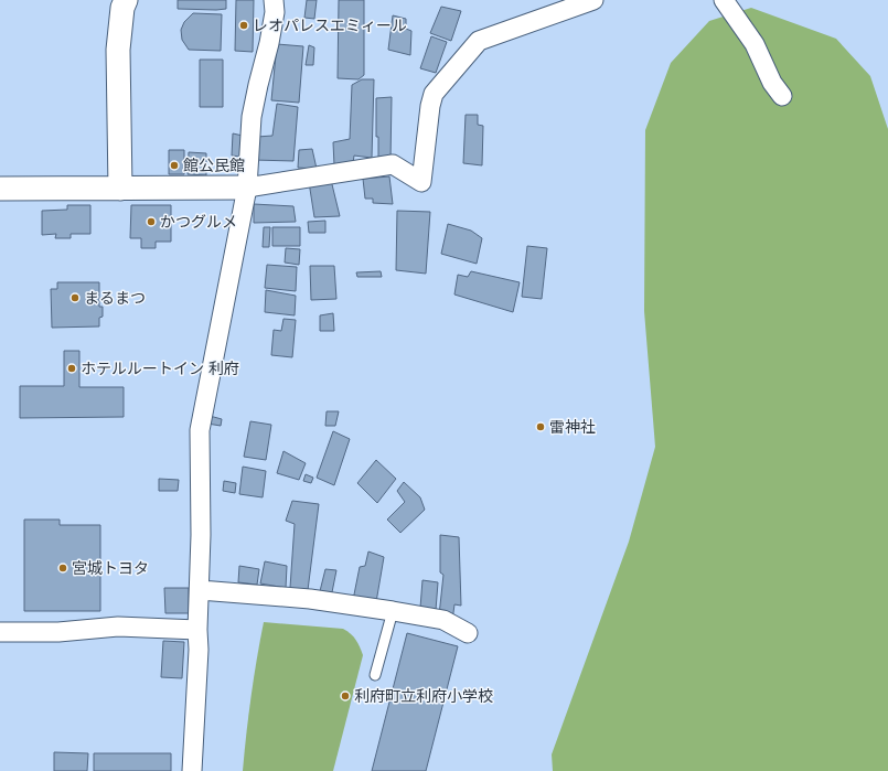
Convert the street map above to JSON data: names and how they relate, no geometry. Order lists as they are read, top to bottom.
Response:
{
  "places": [
    "レオパレスエミィール",
    "館公民館",
    "かつグルメ",
    "まるまつ",
    "ホテルルートイン 利府",
    "雷神社",
    "宮城トヨタ",
    "利府町立利府小学校"
  ]
}
